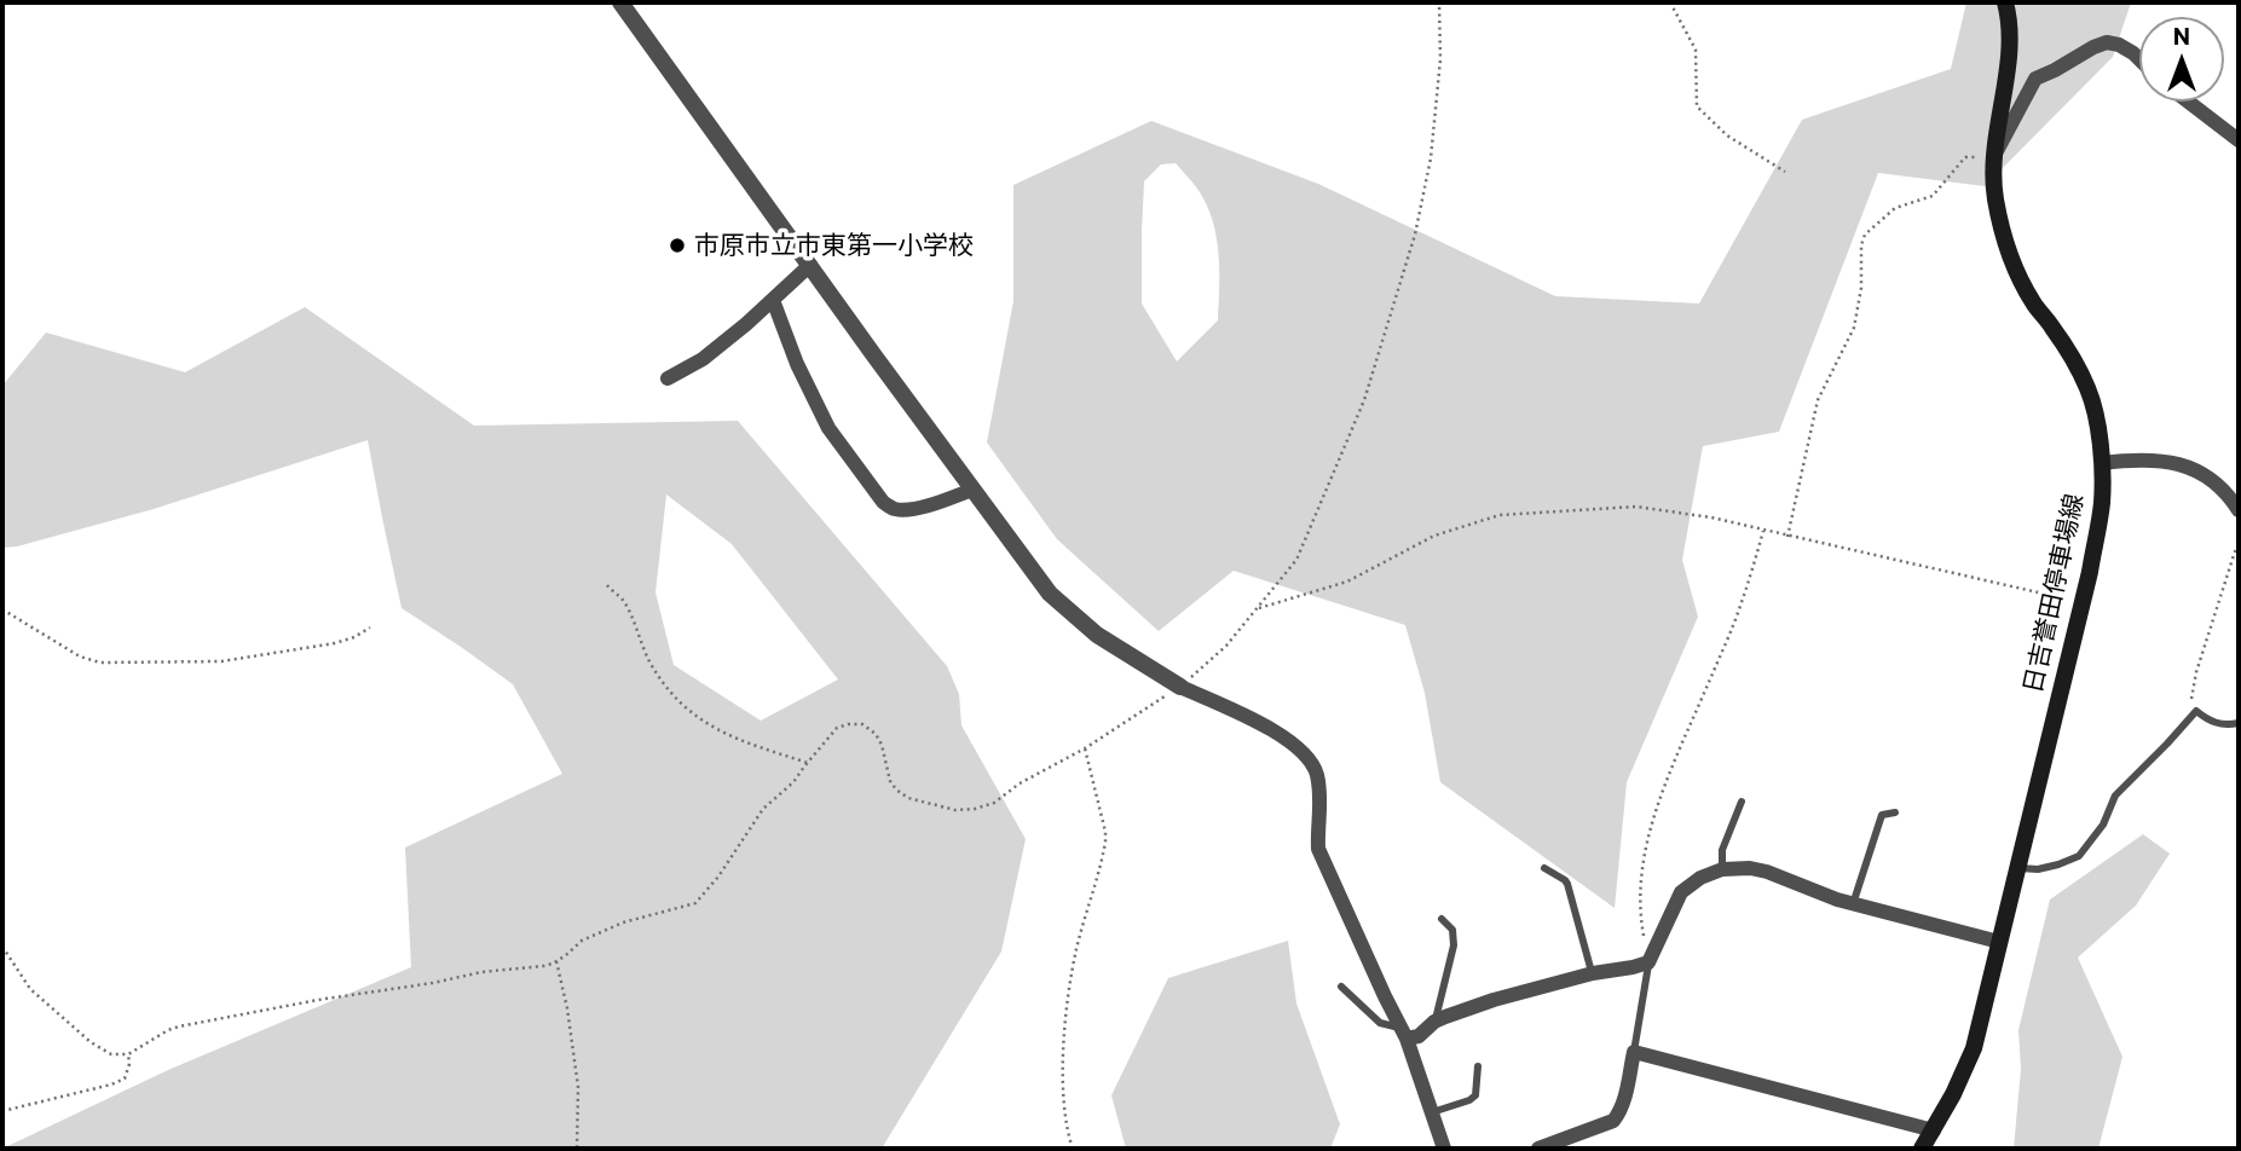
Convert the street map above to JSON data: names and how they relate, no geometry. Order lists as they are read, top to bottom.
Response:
{
  "streets": {
    "main road": ["日吉誉田停車場線"]
  },
  "places": ["市原市立市東第一小学校"],
  "north": "top"
}
